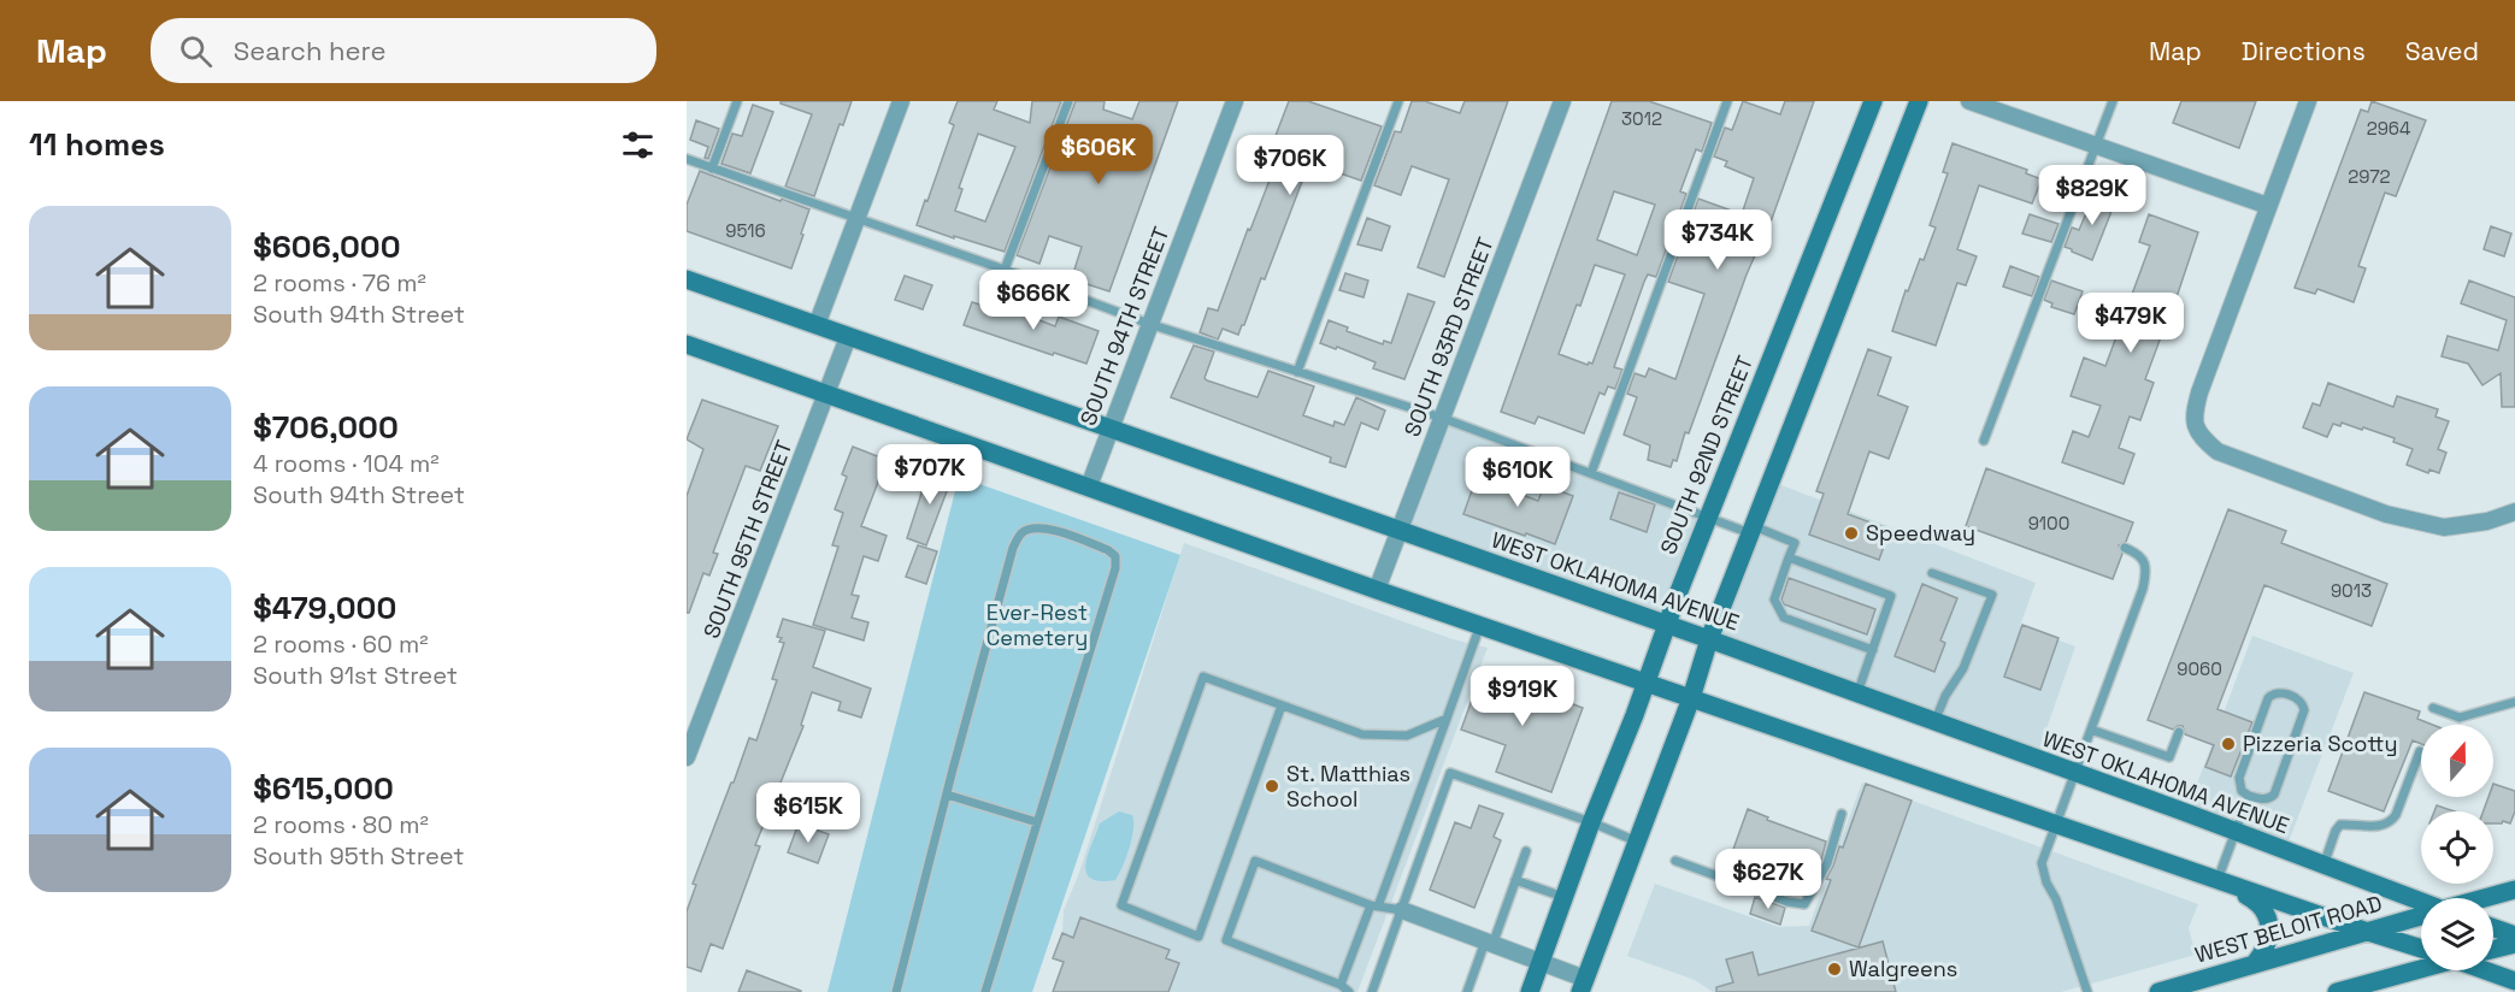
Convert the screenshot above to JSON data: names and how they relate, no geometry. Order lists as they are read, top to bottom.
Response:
{
  "streets": {
    "main road": ["SOUTH 92ND STREET", "WEST OKLAHOMA AVENUE", "WEST BELOIT ROAD"],
    "street": ["SOUTH 94TH STREET", "SOUTH 93RD STREET", "SOUTH 95TH STREET"]
  },
  "crossings": [
    ["SOUTH 94TH STREET", "WEST OKLAHOMA AVENUE"],
    ["SOUTH 93RD STREET", "WEST OKLAHOMA AVENUE"],
    ["SOUTH 92ND STREET", "WEST OKLAHOMA AVENUE"],
    ["SOUTH 95TH STREET", "WEST OKLAHOMA AVENUE"]
  ],
  "parks": ["Ever-Rest Cemetery"],
  "places": [
    "Speedway",
    "Pizzeria Scotty",
    "St. Matthias School",
    "Walgreens"
  ],
  "house_numbers": [
    "3012",
    "2964",
    "2972",
    "9516",
    "9100",
    "9013",
    "9060"
  ],
  "north": "top",
  "page": {
    "header": "Map",
    "search": "Search here",
    "nav": ["Map", "Directions", "Saved"],
    "heading": "11 homes",
    "price": [
      "$606K",
      "$706K",
      "$829K",
      "$734K",
      "$666K",
      "$479K",
      "$707K",
      "$610K",
      "$919K",
      "$615K",
      "$627K"
    ],
    "list": [
      {
        "name": "$606,000",
        "note": "2 rooms · 76 m² · South 94th Street"
      },
      {
        "name": "$706,000",
        "note": "4 rooms · 104 m² · South 94th Street"
      },
      {
        "name": "$479,000",
        "note": "2 rooms · 60 m² · South 91st Street"
      },
      {
        "name": "$615,000",
        "note": "2 rooms · 80 m² · South 95th Street"
      }
    ]
  }
}
